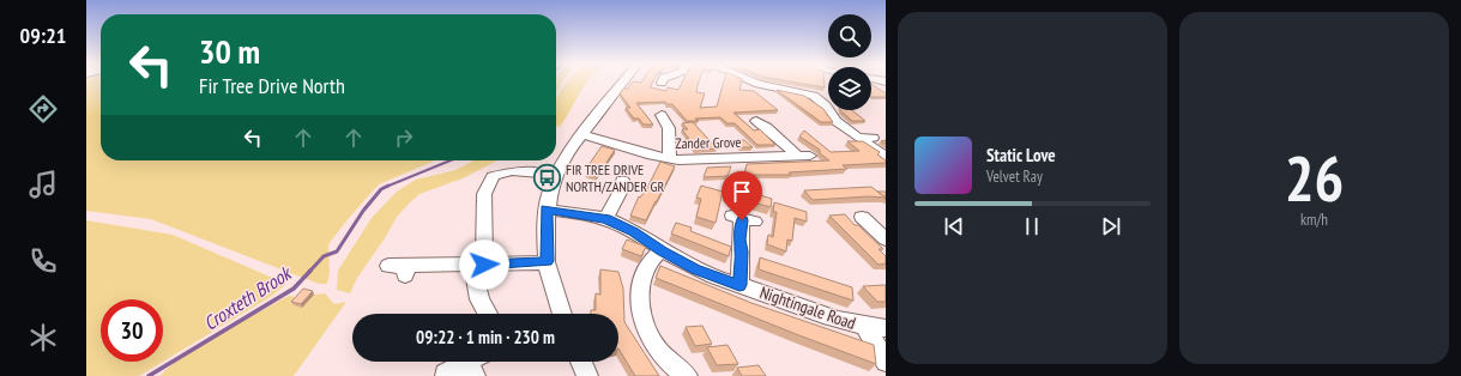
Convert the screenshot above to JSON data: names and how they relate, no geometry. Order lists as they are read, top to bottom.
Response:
{
  "streets": {
    "street": ["Zander Grove", "Nightingale Road"]
  },
  "water": ["Croxteth Brook"],
  "places": {
    "bus stop": ["FIR TREE DRIVE NORTH/ZANDER GR"]
  },
  "page": {
    "tabs": "09:21",
    "tile": ["26", "km/h"],
    "turn": ["30 m", "Fir Tree Drive North"],
    "song": ["Static Love", "Velvet Ray"],
    "limit": "30",
    "trip": "09:22 · 1 min · 230 m"
  }
}
